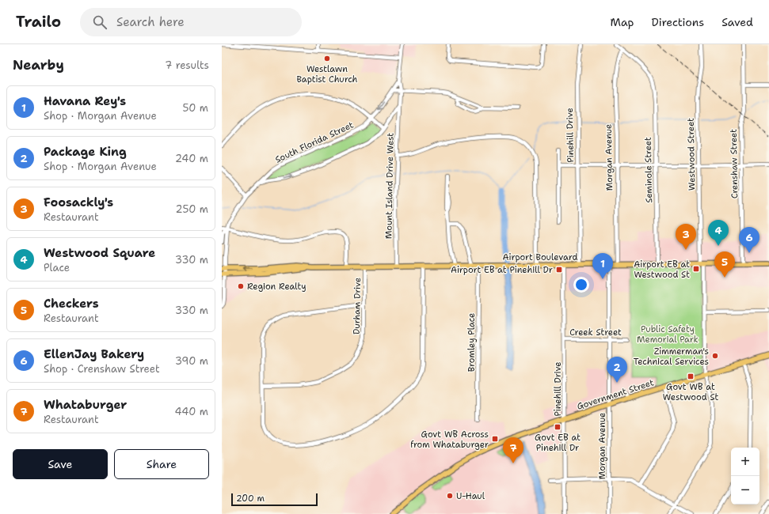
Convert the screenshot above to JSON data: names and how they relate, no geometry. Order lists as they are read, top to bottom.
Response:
{
  "streets": {
    "main road": ["Airport Boulevard", "Government Street"],
    "street": [
      "Pinehill Drive",
      "South Florida Street",
      "Westwood Street",
      "Morgan Avenue",
      "Crenshaw Street",
      "Seminole Street",
      "Mount Island Drive West",
      "Durham Drive",
      "Creek Street",
      "Bromley Place"
    ]
  },
  "crossings": [
    ["Pinehill Drive", "Airport Boulevard"],
    ["Pinehill Drive", "Creek Street"],
    ["Pinehill Drive", "Government Street"],
    ["South Florida Street", "Mount Island Drive West"],
    ["South Florida Street", "Airport Boulevard"],
    ["Westwood Street", "Airport Boulevard"],
    ["Westwood Street", "Government Street"],
    ["Morgan Avenue", "Seminole Street"],
    ["Morgan Avenue", "Airport Boulevard"],
    ["Morgan Avenue", "Creek Street"],
    ["Morgan Avenue", "Government Street"],
    ["Crenshaw Street", "Airport Boulevard"],
    ["Seminole Street", "Airport Boulevard"],
    ["Mount Island Drive West", "Airport Boulevard"],
    ["Airport Boulevard", "Durham Drive"],
    ["Airport Boulevard", "Bromley Place"]
  ],
  "parks": ["Public Safety Memorial Park"],
  "places": {
    "other": [
      "Westlawn Baptist Church",
      "Region Realty",
      "Zimmerman's Technical Services",
      "U-Haul"
    ],
    "transit": [
      "Airport EB at Westwood St",
      "Airport EB at Pinehill Dr",
      "Govt WB at Westwood St",
      "Govt EB at Pinehill Dr",
      "Govt WB Across from Whataburger"
    ]
  },
  "scale_bar": "200 m",
  "page": {
    "header": "Trailo",
    "search": "Search here",
    "nav": ["Map", "Directions", "Saved"],
    "heading": ["Nearby", "7 results"],
    "list": [
      {
        "mark": "1",
        "name": "Havana Rey's",
        "note": "Shop · Morgan Avenue",
        "value": "50 m"
      },
      {
        "mark": "2",
        "name": "Package King",
        "note": "Shop · Morgan Avenue",
        "value": "240 m"
      },
      {
        "mark": "3",
        "name": "Foosackly's",
        "note": "Restaurant",
        "value": "250 m"
      },
      {
        "mark": "4",
        "name": "Westwood Square",
        "note": "Place",
        "value": "330 m"
      },
      {
        "mark": "5",
        "name": "Checkers",
        "note": "Restaurant",
        "value": "330 m"
      },
      {
        "mark": "6",
        "name": "EllenJay Bakery",
        "note": "Shop · Crenshaw Street",
        "value": "390 m"
      },
      {
        "mark": "7",
        "name": "Whataburger",
        "note": "Restaurant",
        "value": "440 m"
      }
    ],
    "pins": [
      "4",
      "3",
      "6",
      "5",
      "1",
      "2",
      "7"
    ],
    "buttons": ["Save", "Share"],
    "map_buttons": ["+", "−"],
    "scale": "200 m"
  }
}
